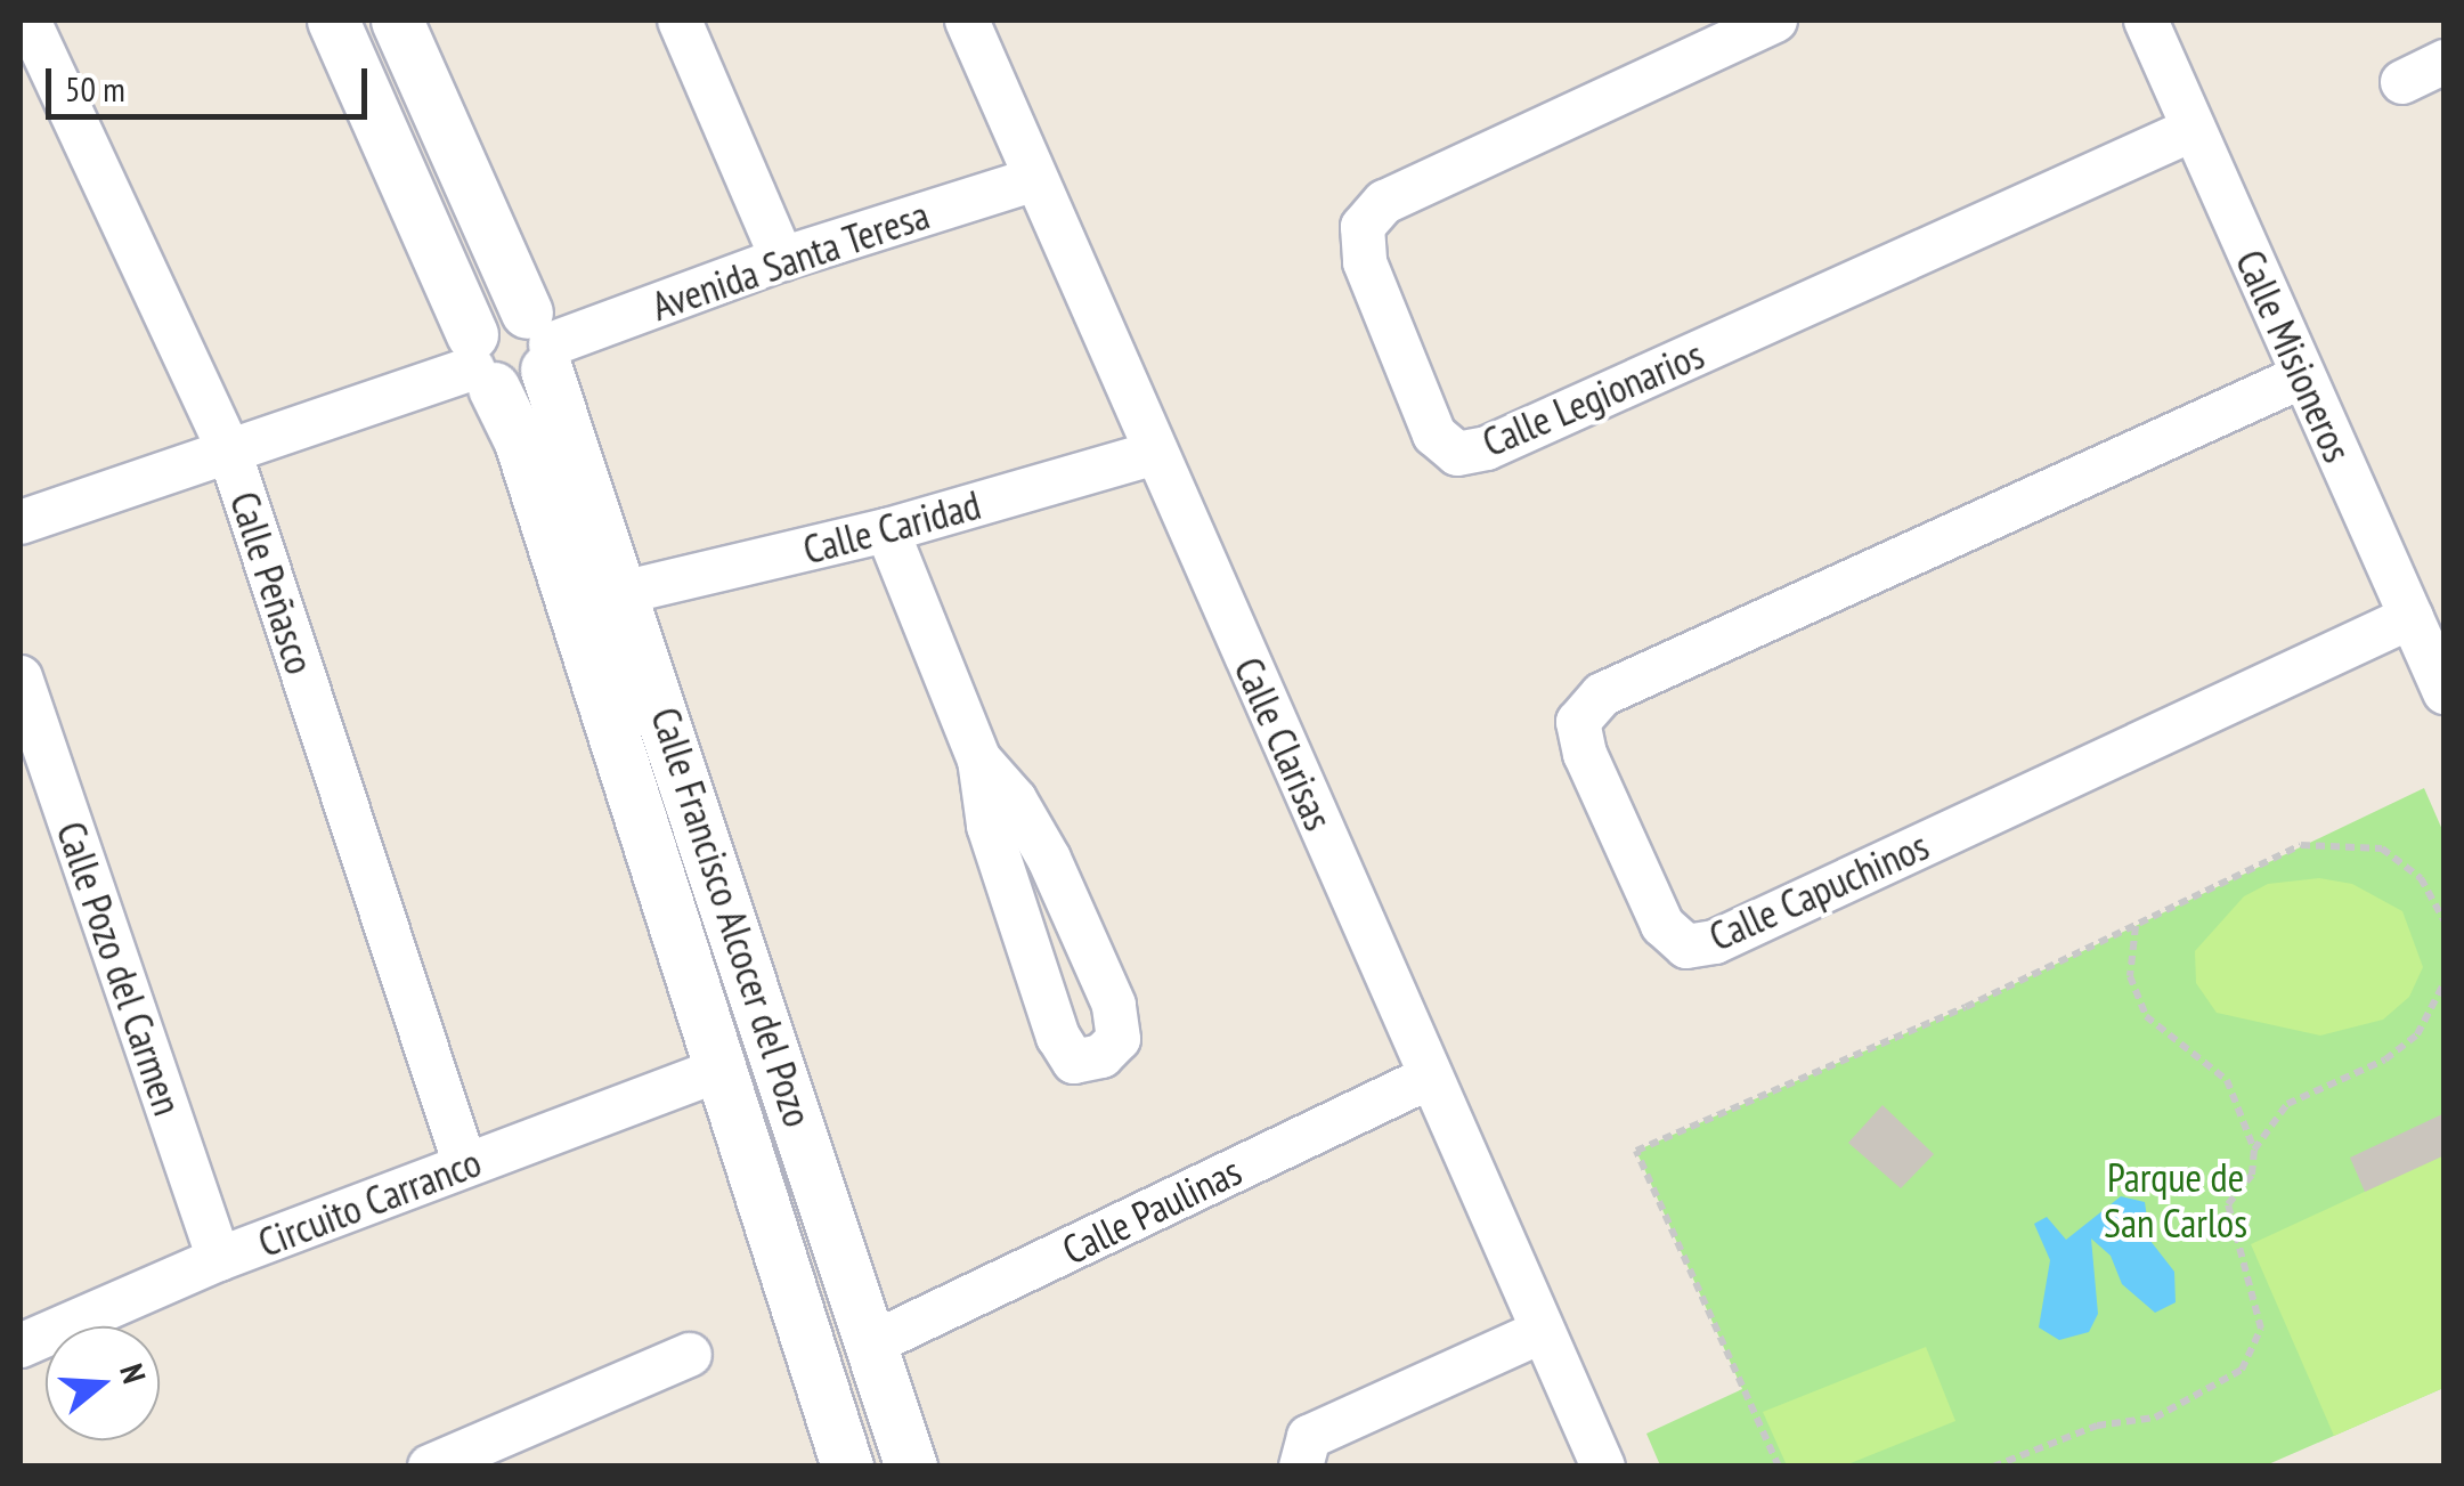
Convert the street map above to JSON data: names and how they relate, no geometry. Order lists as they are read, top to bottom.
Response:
{
  "streets": {
    "street": [
      "Avenida Santa Teresa",
      "Calle Misioneros",
      "Calle Legionarios",
      "Calle Caridad",
      "Calle Peñasco",
      "Calle Clarisas",
      "Calle Capuchinos",
      "Calle Francisco Alcocer del Pozo",
      "Calle Pozo del Carmen",
      "Circuito Carranco",
      "Calle Paulinas"
    ]
  },
  "crossings": [
    ["Avenida Santa Teresa", "Calle Clarisas"],
    ["Avenida Santa Teresa", "Calle Francisco Alcocer del Pozo"],
    ["Calle Misioneros", "Calle Legionarios"],
    ["Calle Misioneros", "Calle Capuchinos"],
    ["Calle Caridad", "Calle Clarisas"],
    ["Calle Caridad", "Calle Francisco Alcocer del Pozo"],
    ["Calle Peñasco", "Circuito Carranco"],
    ["Calle Clarisas", "Calle Paulinas"],
    ["Calle Francisco Alcocer del Pozo", "Circuito Carranco"],
    ["Calle Francisco Alcocer del Pozo", "Calle Paulinas"],
    ["Calle Pozo del Carmen", "Circuito Carranco"]
  ],
  "parks": ["Parque de San Carlos"],
  "scale_bar": "50 m",
  "north": "right"
}
